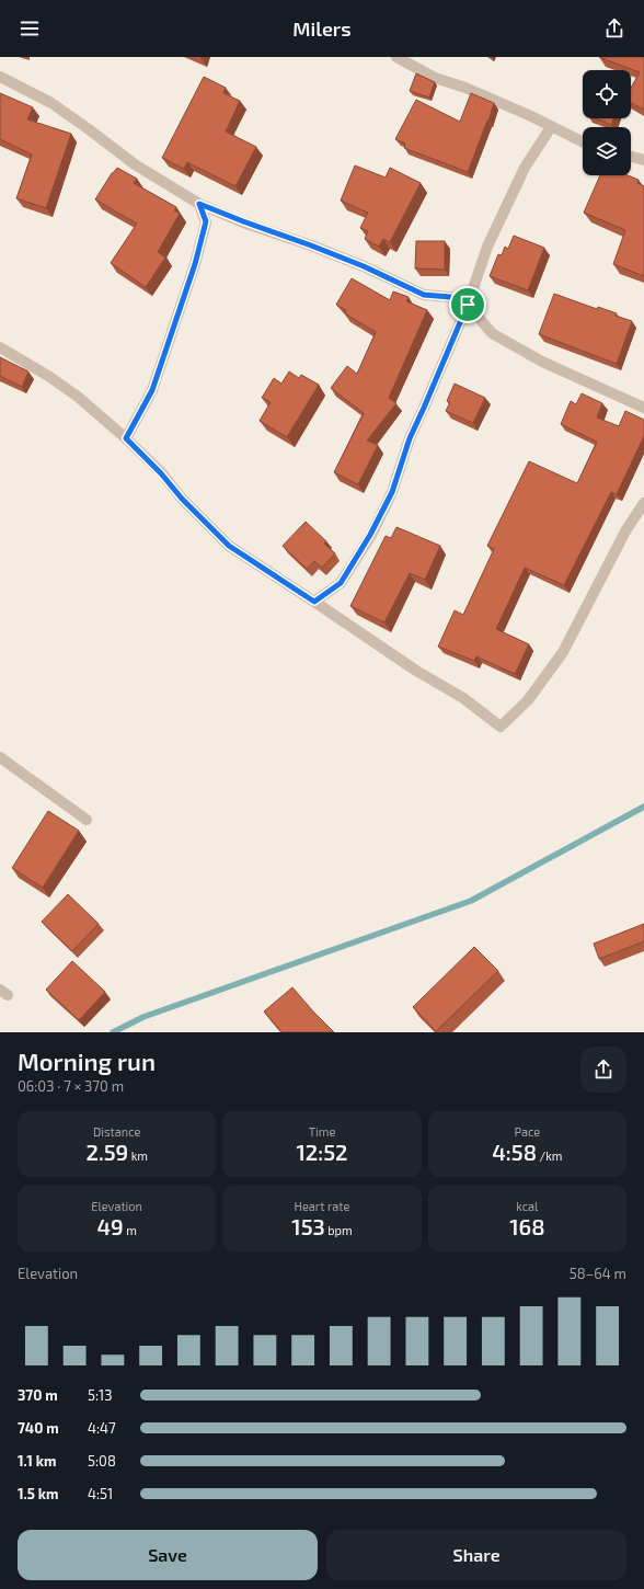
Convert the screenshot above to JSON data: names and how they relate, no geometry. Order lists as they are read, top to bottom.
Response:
{
  "page": {
    "header": "Milers",
    "heading": ["Morning run", "06:03 · 7 × 370 m"],
    "stats": [
      ["Distance", "2.59 km"],
      ["Time", "12:52"],
      ["Pace", "4:58 /km"],
      ["Elevation", "49 m"],
      ["Heart rate", "153 bpm"],
      ["kcal", "168"]
    ],
    "chart": ["Elevation", "58–64 m"],
    "list": [
      {
        "name": "370 m",
        "note": "5:13"
      },
      {
        "name": "740 m",
        "note": "4:47"
      },
      {
        "name": "1.1 km",
        "note": "5:08"
      },
      {
        "name": "1.5 km",
        "note": "4:51"
      }
    ],
    "buttons": ["Save", "Share"]
  }
}
